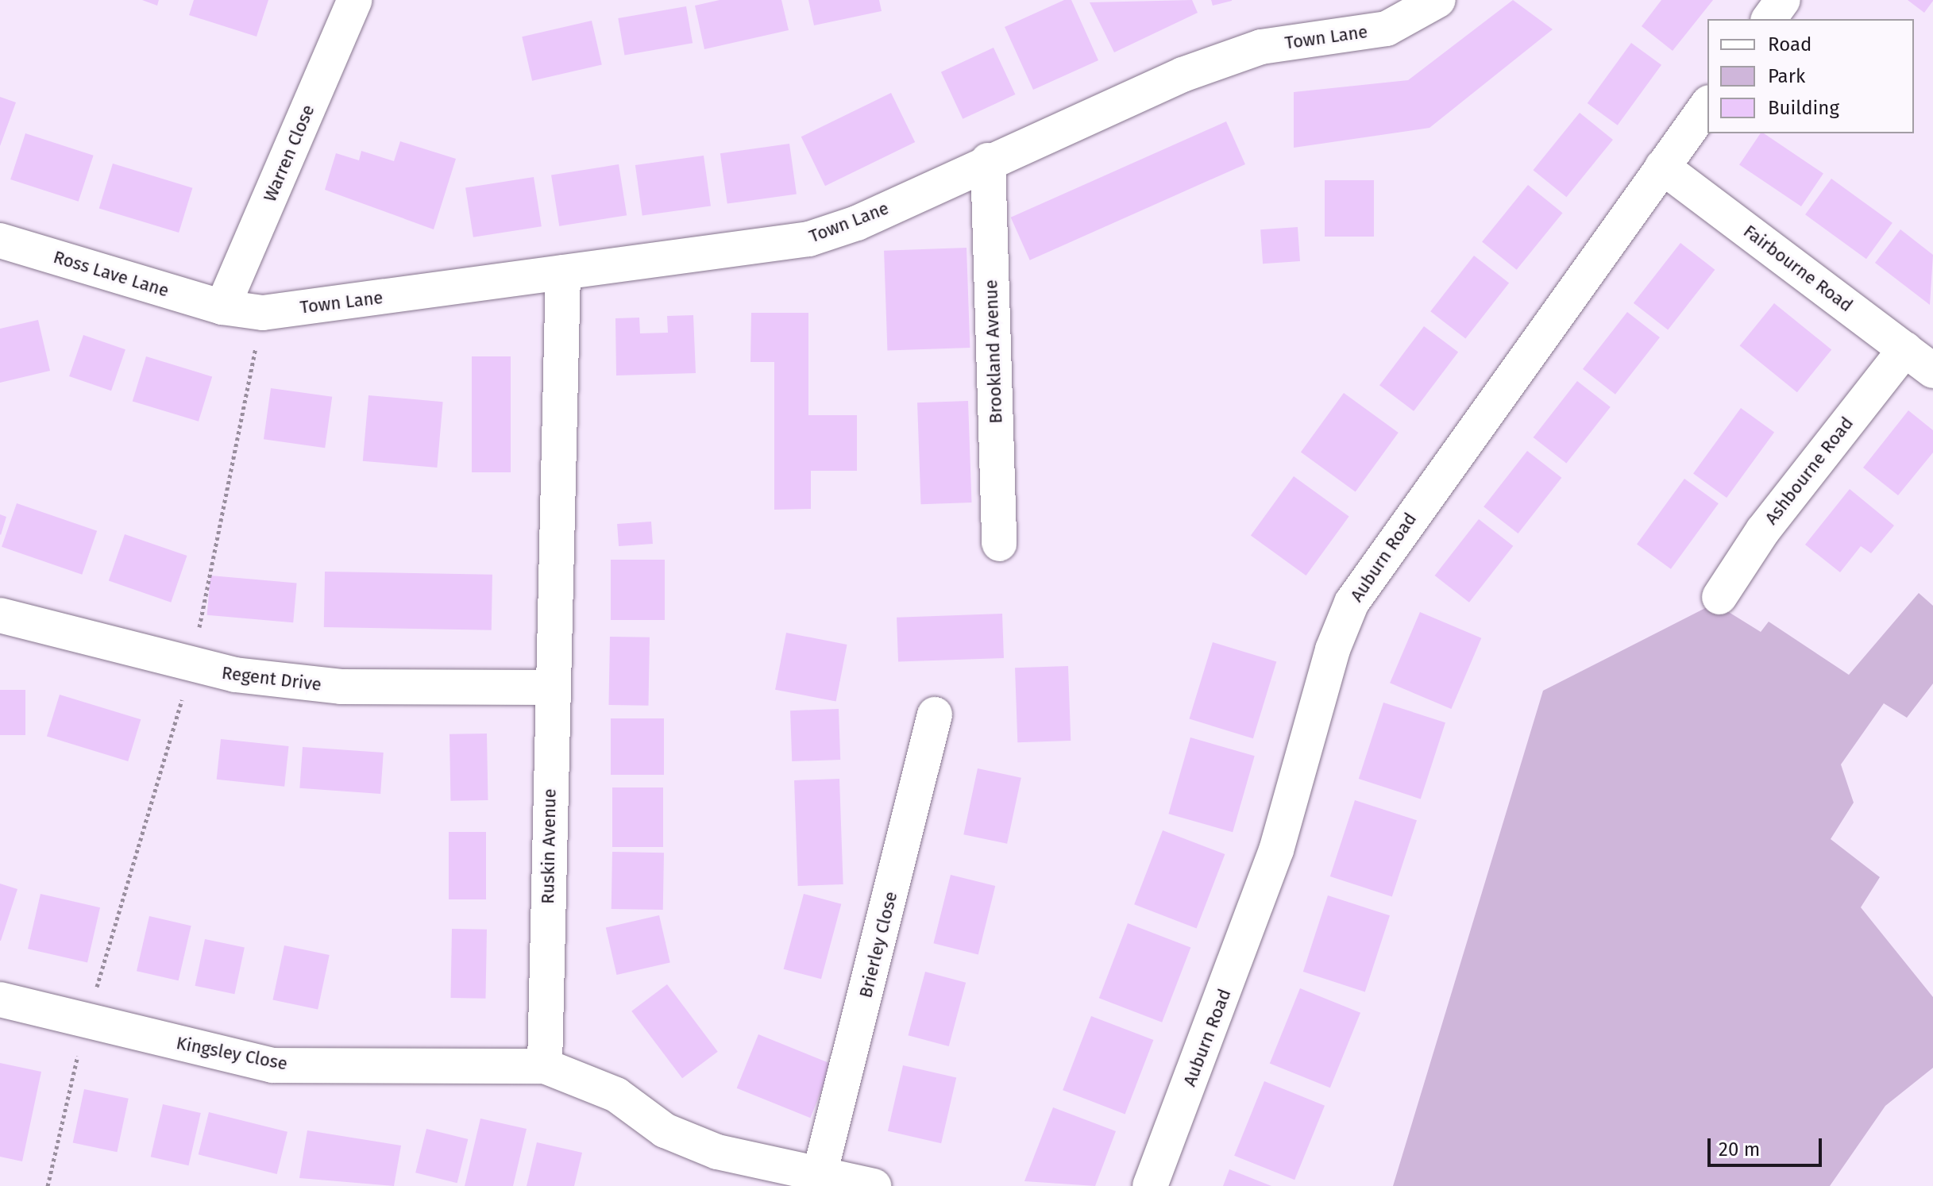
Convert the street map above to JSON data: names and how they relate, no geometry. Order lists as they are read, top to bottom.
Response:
{
  "streets": {
    "street": [
      "Town Lane",
      "Warren Close",
      "Fairbourne Road",
      "Ross Lave Lane",
      "Brookland Avenue",
      "Ashbourne Road",
      "Auburn Road",
      "Regent Drive",
      "Ruskin Avenue",
      "Brierley Close",
      "Kingsley Close"
    ]
  },
  "crossings": [
    ["Town Lane", "Warren Close"],
    ["Town Lane", "Ross Lave Lane"],
    ["Town Lane", "Brookland Avenue"],
    ["Town Lane", "Ruskin Avenue"],
    ["Warren Close", "Ross Lave Lane"],
    ["Fairbourne Road", "Ashbourne Road"],
    ["Fairbourne Road", "Auburn Road"],
    ["Regent Drive", "Ruskin Avenue"],
    ["Ruskin Avenue", "Kingsley Close"]
  ],
  "legend": ["Road", "Park", "Building"],
  "scale_bar": "20 m"
}
